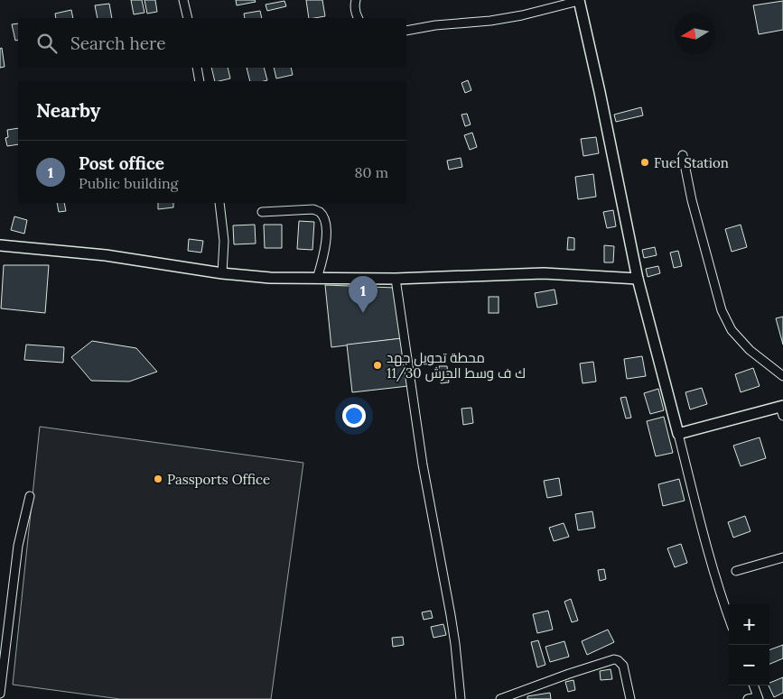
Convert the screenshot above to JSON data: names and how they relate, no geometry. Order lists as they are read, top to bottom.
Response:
{
  "places": ["Fuel Station", "محطة تحويل جهد 11/30 ك ف وسط الحرش", "Passports Office"],
  "north": "left",
  "page": {
    "search": "Search here",
    "heading": "Nearby",
    "list": [
      {
        "mark": "1",
        "name": "Post office",
        "note": "Public building",
        "value": "80 m"
      }
    ],
    "pins": "1",
    "map_buttons": ["+", "−"]
  }
}
